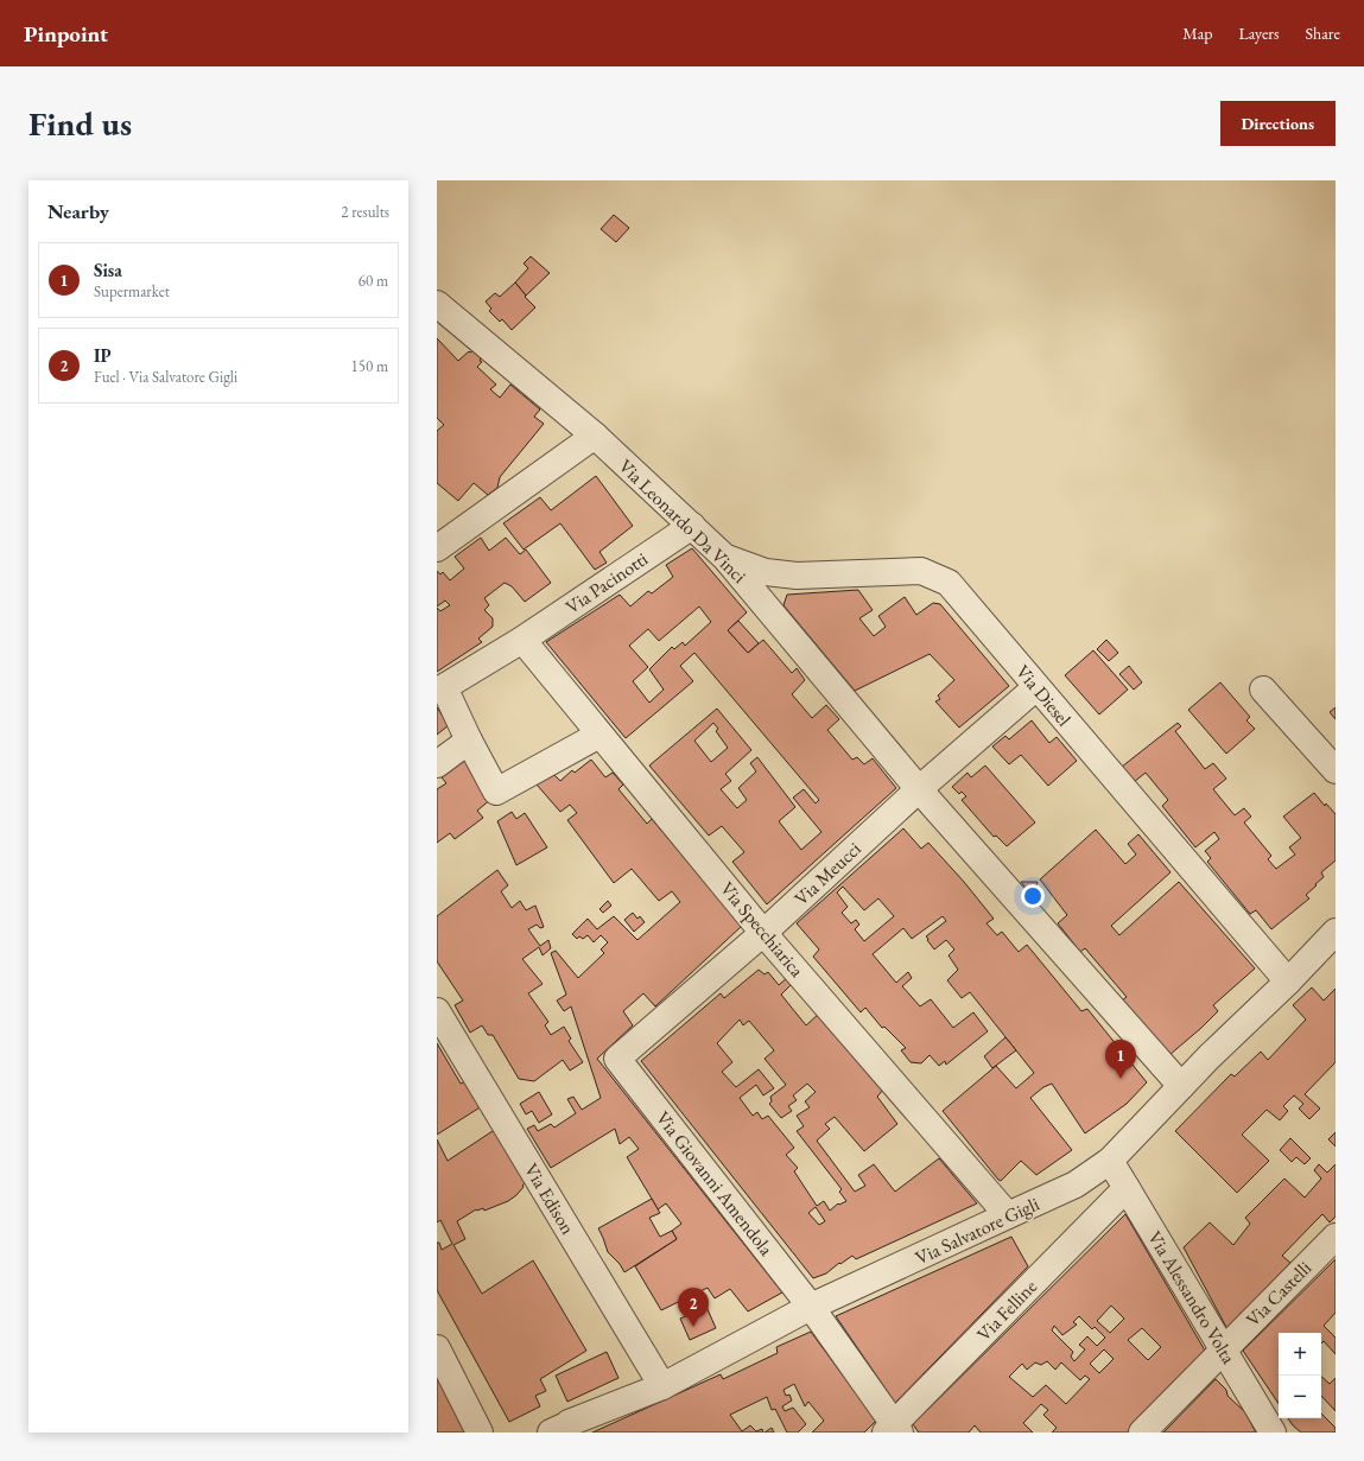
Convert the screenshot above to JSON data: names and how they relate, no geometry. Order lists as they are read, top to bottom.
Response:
{
  "streets": {
    "street": [
      "Via Leonardo Da Vinci",
      "Via Pacinotti",
      "Via Diesel",
      "Via Meucci",
      "Via Specchiarica",
      "Via Giovanni Amendola",
      "Via Edison",
      "Via Salvatore Gigli",
      "Via Castelli",
      "Via Alessandro Volta",
      "Via Felline"
    ]
  },
  "crossings": [
    ["Via Leonardo Da Vinci", "Via Pacinotti"],
    ["Via Leonardo Da Vinci", "Via Diesel"],
    ["Via Leonardo Da Vinci", "Via Meucci"],
    ["Via Pacinotti", "Via Specchiarica"],
    ["Via Diesel", "Via Meucci"],
    ["Via Diesel", "Via Salvatore Gigli"],
    ["Via Meucci", "Via Specchiarica"],
    ["Via Meucci", "Via Giovanni Amendola"],
    ["Via Specchiarica", "Via Salvatore Gigli"],
    ["Via Giovanni Amendola", "Via Salvatore Gigli"],
    ["Via Giovanni Amendola", "Via Felline"],
    ["Via Edison", "Via Salvatore Gigli"],
    ["Via Salvatore Gigli", "Via Alessandro Volta"],
    ["Via Castelli", "Via Alessandro Volta"],
    ["Via Alessandro Volta", "Via Felline"]
  ],
  "page": {
    "header": "Pinpoint",
    "nav": ["Map", "Layers", "Share"],
    "buttons": "Directions",
    "title": "Find us",
    "heading": ["Nearby", "2 results"],
    "list": [
      {
        "mark": "1",
        "name": "Sisa",
        "note": "Supermarket",
        "value": "60 m"
      },
      {
        "mark": "2",
        "name": "IP",
        "note": "Fuel · Via Salvatore Gigli",
        "value": "150 m"
      }
    ],
    "pins": ["1", "2"],
    "map_buttons": ["+", "−"]
  }
}
